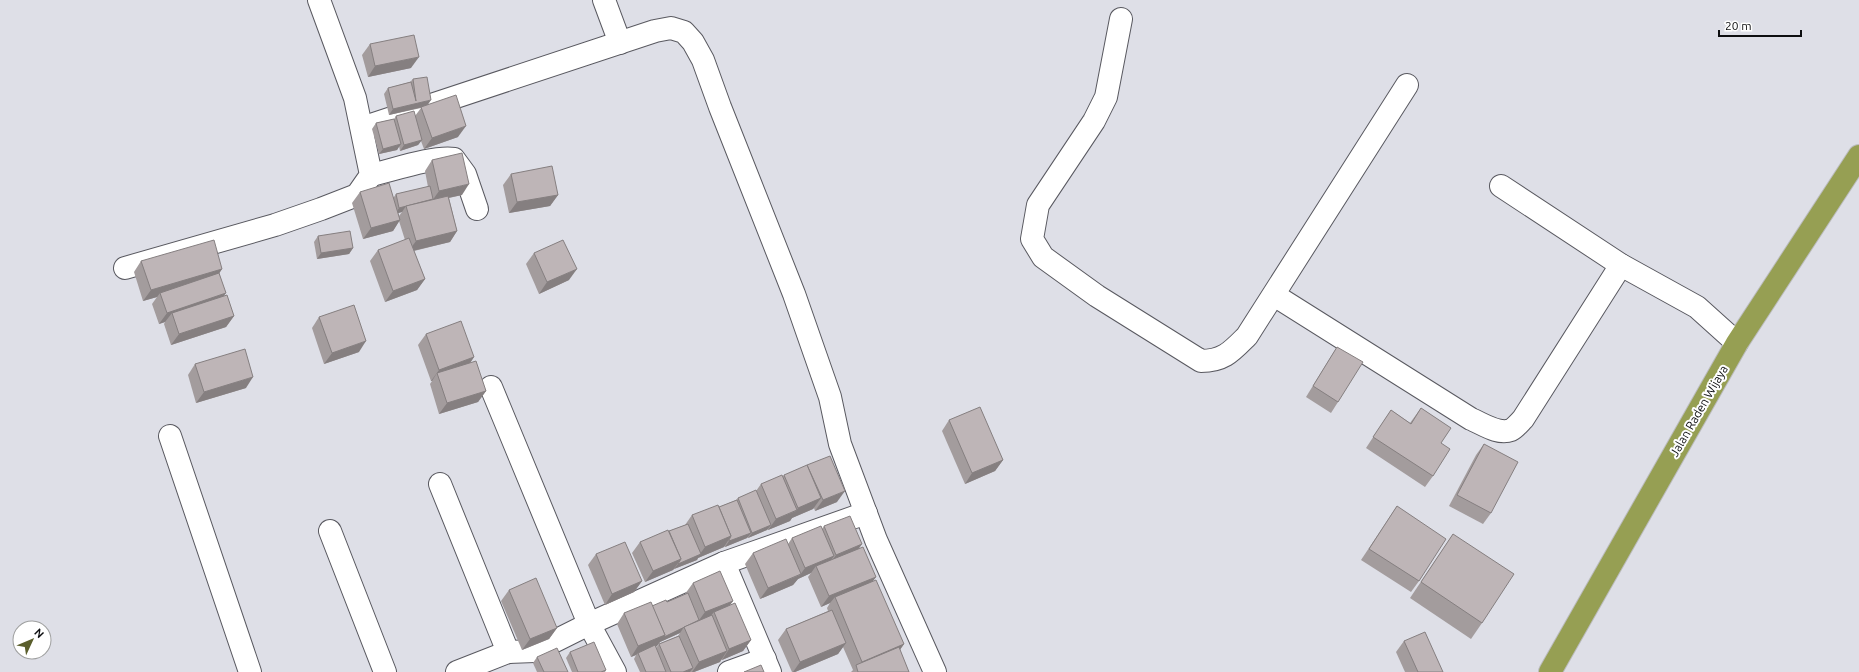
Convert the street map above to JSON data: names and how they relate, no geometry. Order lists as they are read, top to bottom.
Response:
{
  "streets": {
    "highway": ["Jalan Raden Wijaya"]
  },
  "scale_bar": "20 m",
  "north": "top right"
}
